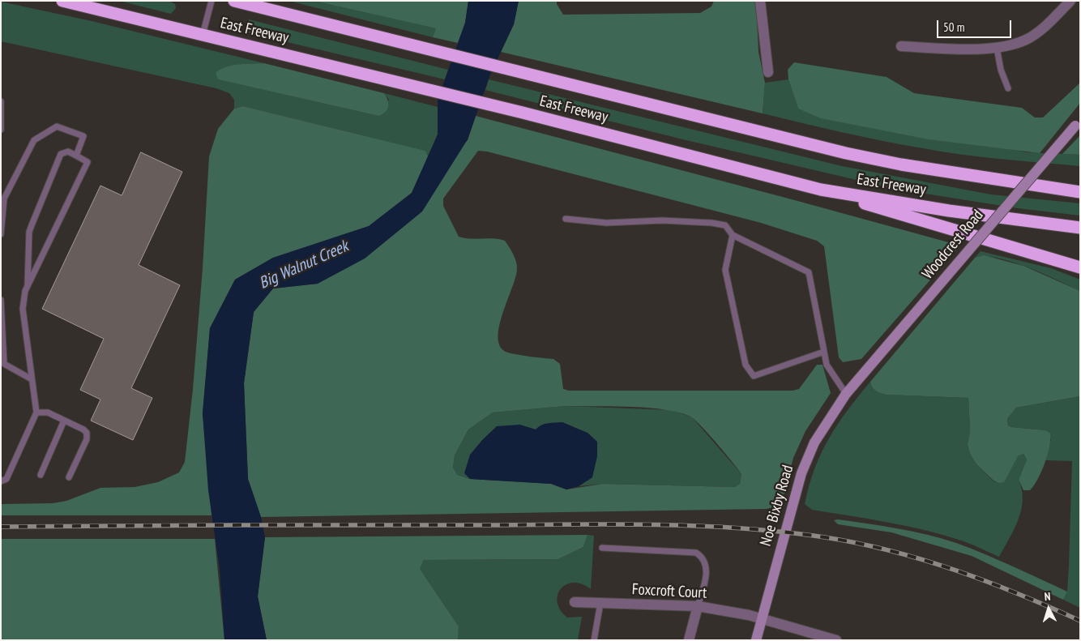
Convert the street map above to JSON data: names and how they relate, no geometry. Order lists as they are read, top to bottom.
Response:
{
  "streets": {
    "highway": ["East Freeway"],
    "street": ["Woodcrest Road", "Noe Bixby Road", "Foxcroft Court"]
  },
  "crossings": [
    ["Woodcrest Road", "Noe Bixby Road"],
    ["Noe Bixby Road", "Foxcroft Court"]
  ],
  "water": ["Big Walnut Creek"],
  "scale_bar": "50 m",
  "north": "top"
}
